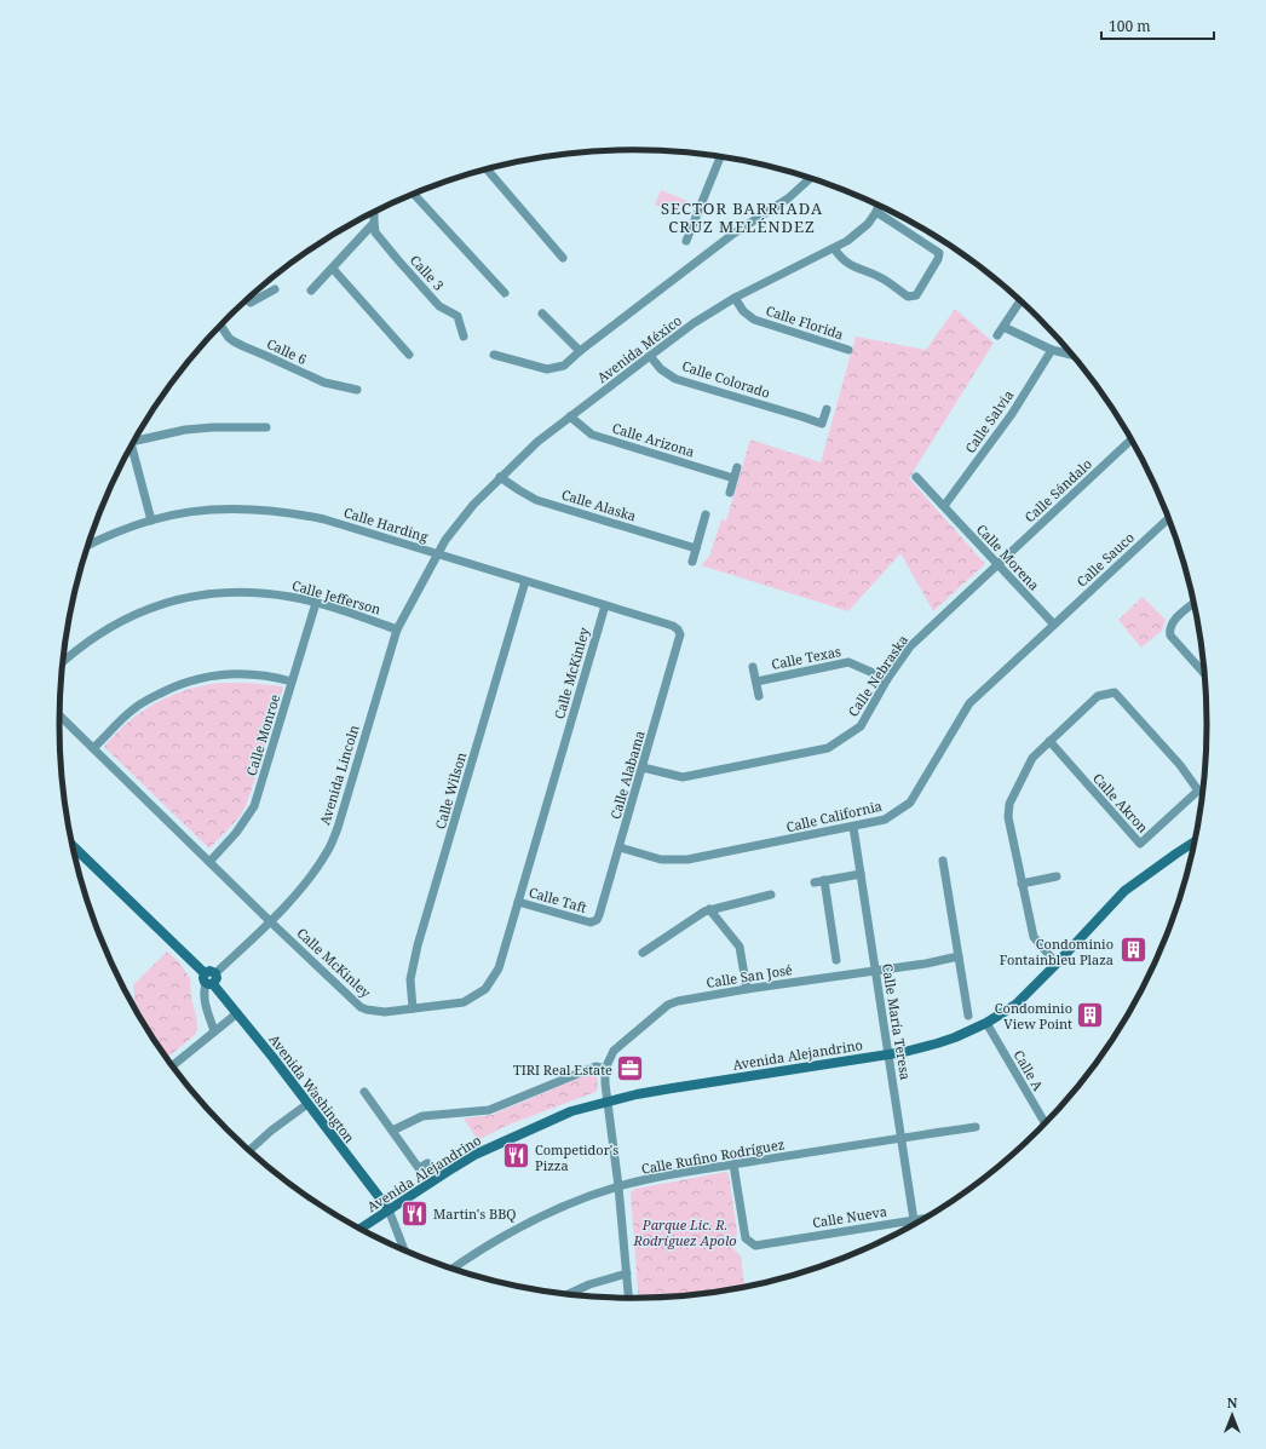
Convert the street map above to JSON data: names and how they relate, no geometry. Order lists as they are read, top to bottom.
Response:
{
  "streets": {
    "street": [
      "Calle 3",
      "Calle Florida",
      "Avenida México",
      "Calle 6",
      "Calle Colorado",
      "Calle Salvia",
      "Calle Arizona",
      "Calle Sándalo",
      "Calle Alaska",
      "Calle Harding",
      "Calle Morena",
      "Calle Sauco",
      "Calle Jefferson",
      "Calle Texas",
      "Calle McKinley",
      "Calle Nebraska",
      "Calle Monroe",
      "Avenida Lincoln",
      "Calle Alabama",
      "Calle Wilson",
      "Calle Akron",
      "Calle California",
      "Calle Taft",
      "Calle San José",
      "Calle María Teresa",
      "Avenida Alejandrino",
      "Calle A",
      "Avenida Washington",
      "Calle Rufino Rodríguez",
      "Calle Nueva"
    ]
  },
  "crossings": [
    ["Calle Florida", "Avenida México"],
    ["Avenida México", "Calle Colorado"],
    ["Avenida México", "Calle Arizona"],
    ["Avenida México", "Calle Alaska"],
    ["Avenida México", "Calle Harding"],
    ["Avenida México", "Avenida Lincoln"],
    ["Calle Salvia", "Calle Morena"],
    ["Calle Sándalo", "Calle Morena"],
    ["Calle Sándalo", "Calle Nebraska"],
    ["Calle Harding", "Calle McKinley"],
    ["Calle Harding", "Avenida Lincoln"],
    ["Calle Harding", "Calle Alabama"],
    ["Calle Harding", "Calle Wilson"],
    ["Calle Morena", "Calle Sauco"],
    ["Calle Morena", "Calle Nebraska"],
    ["Calle Morena", "Calle California"],
    ["Calle Sauco", "Calle California"],
    ["Calle Jefferson", "Calle Monroe"],
    ["Calle Jefferson", "Avenida Lincoln"],
    ["Calle Texas", "Calle Nebraska"],
    ["Calle McKinley", "Calle Monroe"],
    ["Calle McKinley", "Avenida Lincoln"],
    ["Calle McKinley", "Calle Wilson"],
    ["Calle McKinley", "Calle Taft"],
    ["Calle Nebraska", "Calle Alabama"],
    ["Avenida Lincoln", "Avenida Washington"],
    ["Calle Alabama", "Calle California"],
    ["Calle Alabama", "Calle Taft"],
    ["Calle California", "Calle María Teresa"],
    ["Calle San José", "Calle María Teresa"],
    ["Calle María Teresa", "Avenida Alejandrino"],
    ["Calle María Teresa", "Calle Rufino Rodríguez"],
    ["Calle María Teresa", "Calle Nueva"],
    ["Avenida Alejandrino", "Calle A"],
    ["Avenida Alejandrino", "Avenida Washington"],
    ["Calle Rufino Rodríguez", "Calle Nueva"]
  ],
  "districts": ["SECTOR BARRIADA CRUZ MELÉNDEZ"],
  "parks": ["Parque Lic. R. Rodríguez Apolo"],
  "places": {
    "building": ["Condominio Fontainbleu Plaza", "Condominio View Point"],
    "office": ["TIRI Real Estate"],
    "restaurant": ["Competidor's Pizza", "Martin's BBQ"]
  },
  "scale_bar": "100 m",
  "north": "top"
}
